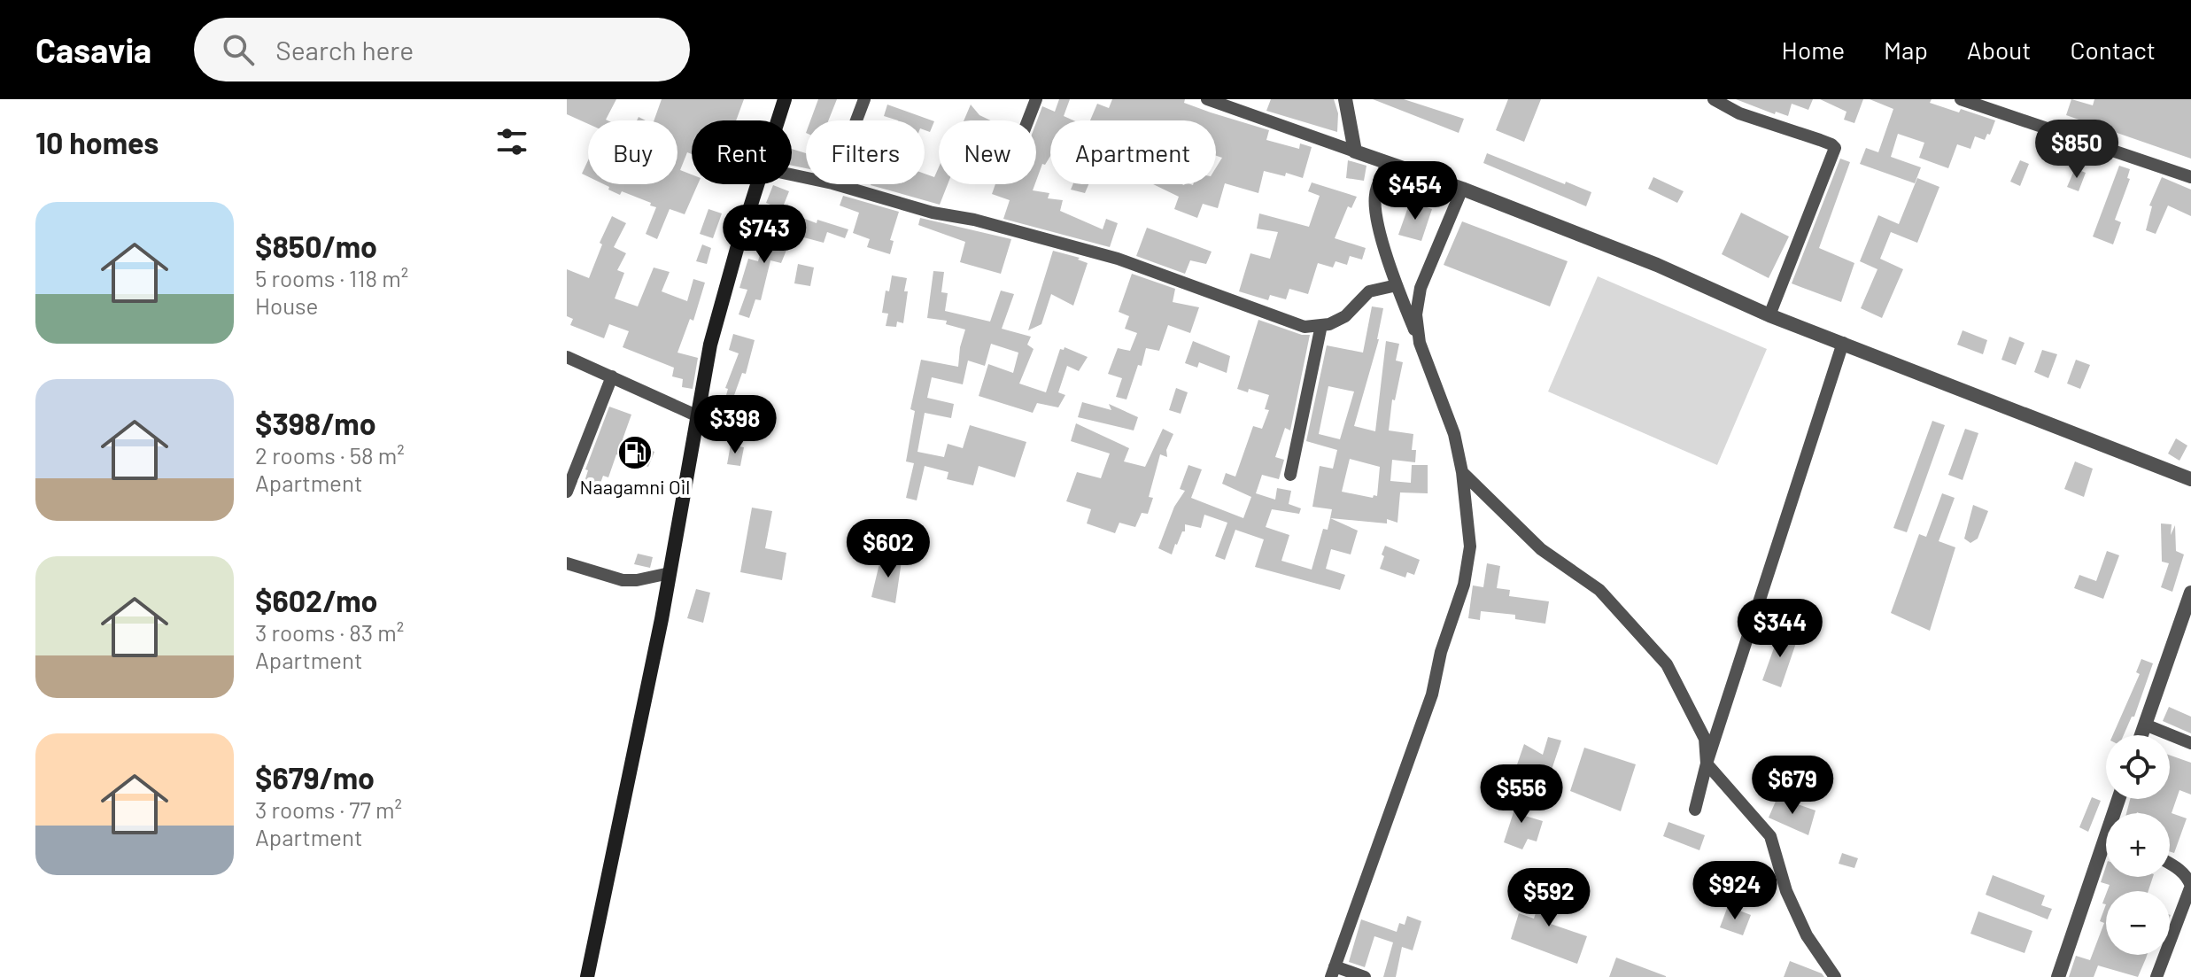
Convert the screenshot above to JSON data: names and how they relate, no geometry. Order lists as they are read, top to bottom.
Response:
{
  "places": {
    "fuel station": ["Naagamni Oil"]
  },
  "page": {
    "header": "Casavia",
    "search": "Search here",
    "nav": [
      "Home",
      "Map",
      "About",
      "Contact"
    ],
    "heading": "10 homes",
    "price": [
      "$850",
      "$454",
      "$743",
      "$398",
      "$602",
      "$344",
      "$679",
      "$556",
      "$924",
      "$592"
    ],
    "chip": [
      "Buy",
      "Rent",
      "Filters",
      "New",
      "Apartment"
    ],
    "list": [
      {
        "name": "$850/mo",
        "note": "5 rooms · 118 m² · House"
      },
      {
        "name": "$398/mo",
        "note": "2 rooms · 58 m² · Apartment"
      },
      {
        "name": "$602/mo",
        "note": "3 rooms · 83 m² · Apartment"
      },
      {
        "name": "$679/mo",
        "note": "3 rooms · 77 m² · Apartment"
      }
    ],
    "map_buttons": ["+", "−"]
  }
}
